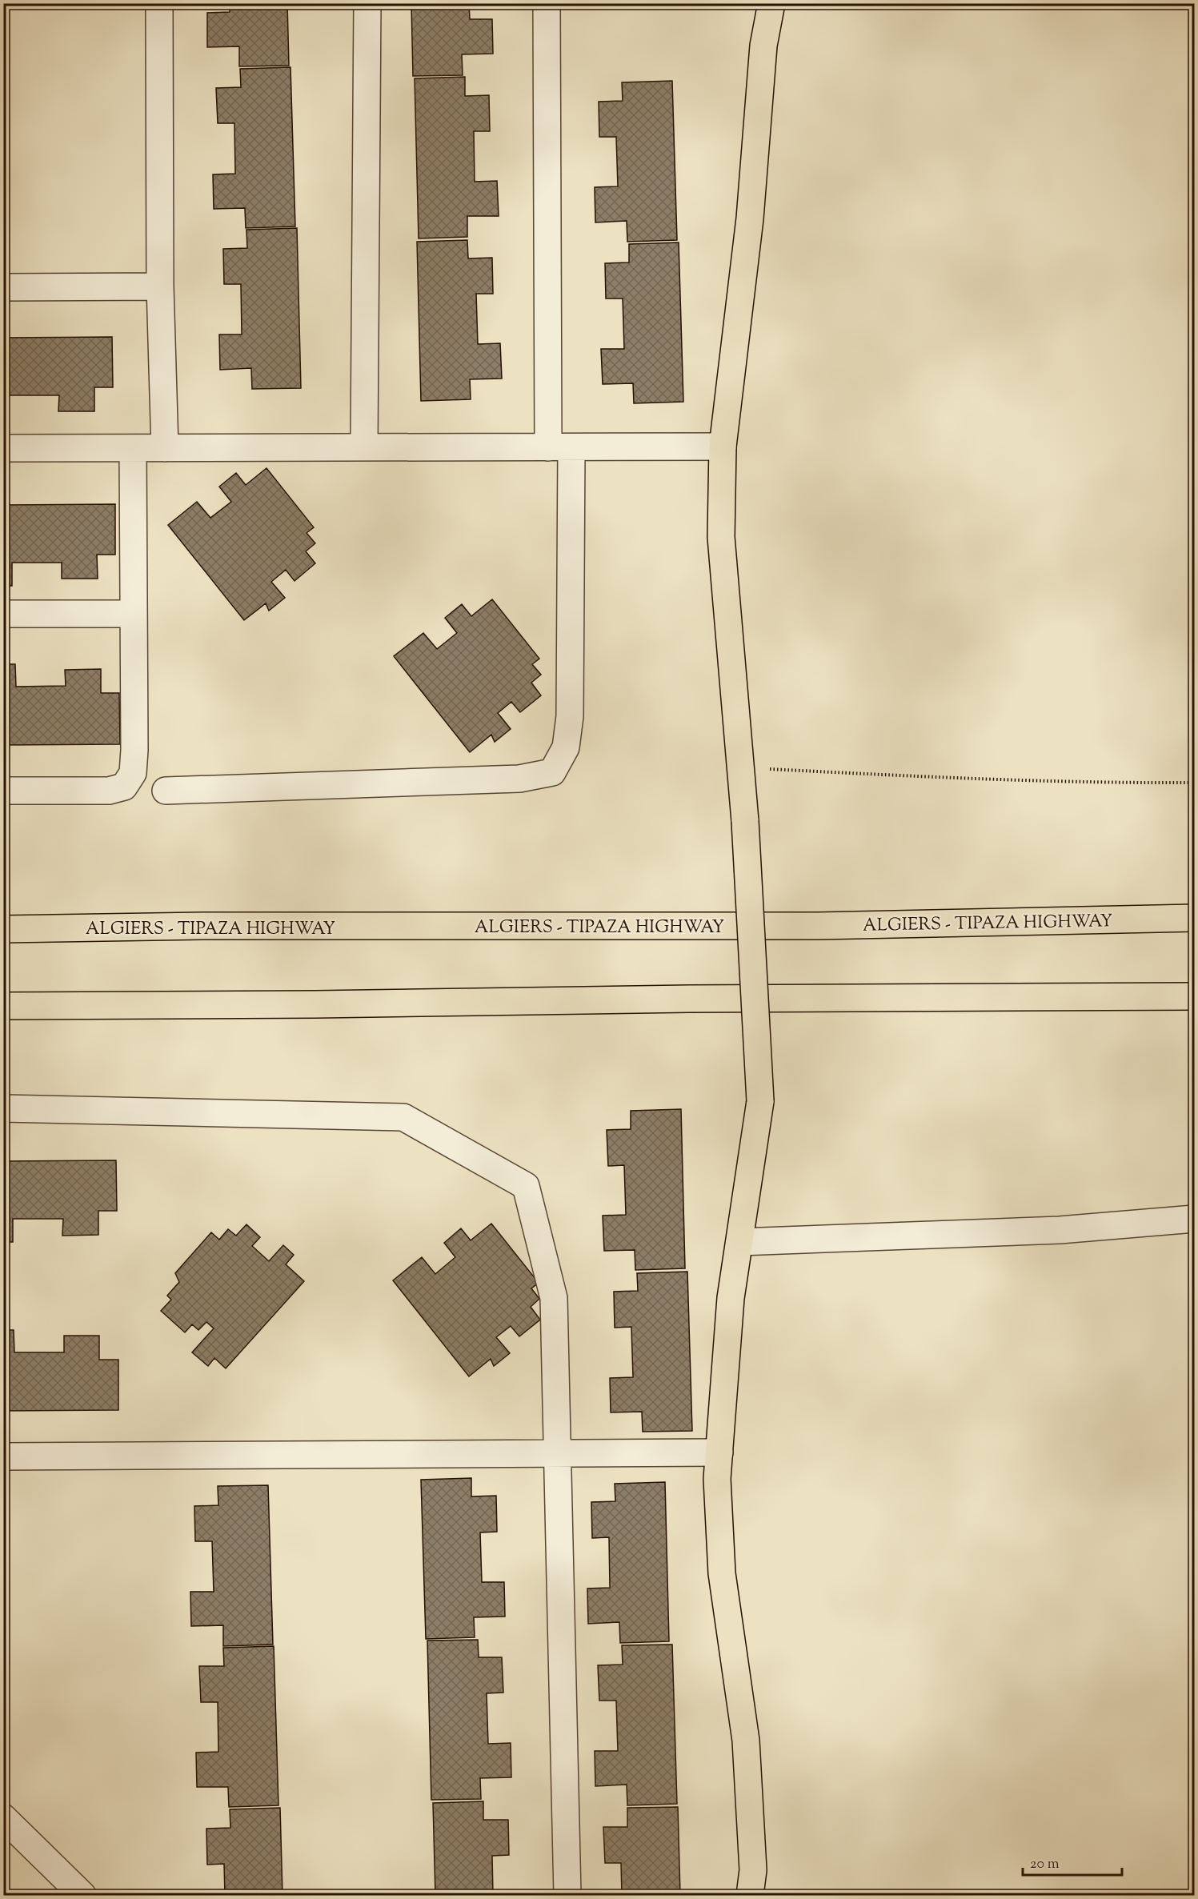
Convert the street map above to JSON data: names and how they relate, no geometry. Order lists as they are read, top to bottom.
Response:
{
  "streets": {
    "main road": ["ALGIERS - TIPAZA HIGHWAY"]
  },
  "scale_bar": "20 m"
}
